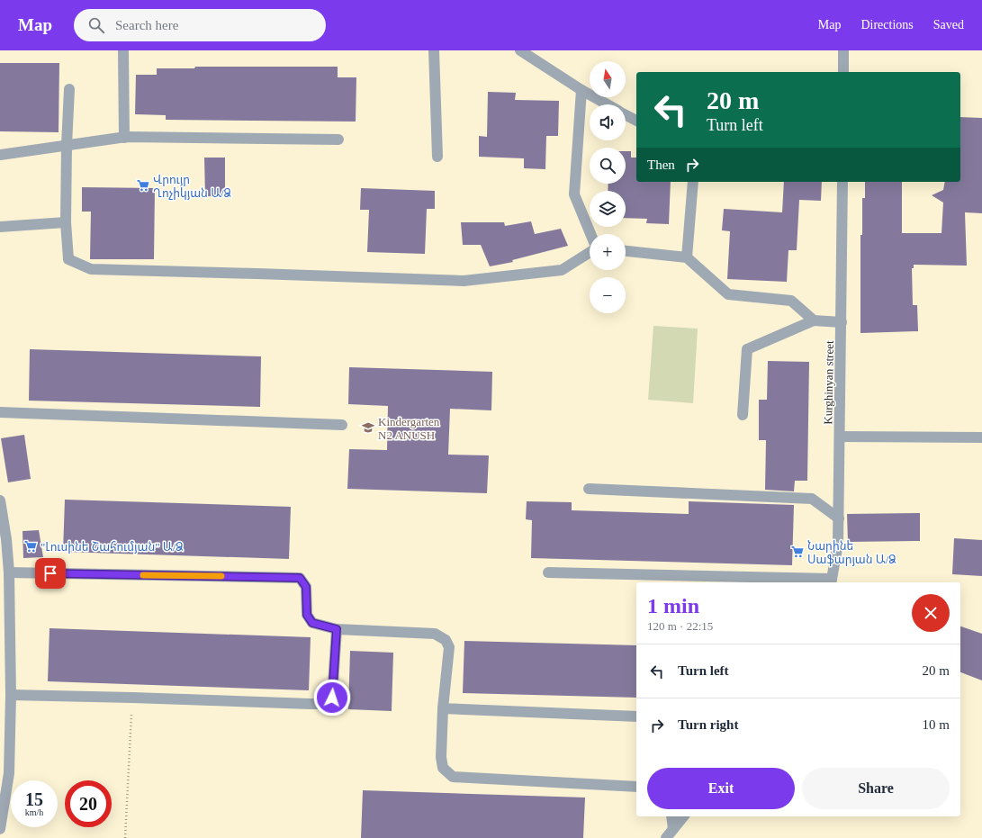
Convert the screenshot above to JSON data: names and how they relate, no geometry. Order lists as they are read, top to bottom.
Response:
{
  "streets": {
    "street": ["Kurghinyan street"]
  },
  "places": {
    "supermarket": ["Վրույր Ղոչիկյան Ա/Ձ", "\"Լուսինե Շահումյան\" Ա/Ձ", "Նարինե Սաֆարյան Ա/Ձ"],
    "school or university": ["Kindergarten N2 ANUSH"]
  },
  "north": "top",
  "page": {
    "header": "Map",
    "search": "Search here",
    "nav": ["Map", "Directions", "Saved"],
    "map_buttons": ["+", "−"],
    "turn": ["20 m", "Turn left"],
    "then": "Then",
    "heading": ["1 min", "120 m · 22:15"],
    "list": [
      {
        "name": "Turn left",
        "value": "20 m"
      },
      {
        "name": "Turn right",
        "value": "10 m"
      }
    ],
    "buttons": ["Exit", "Share"],
    "speed": "15 km/h",
    "limit": "20"
  }
}
